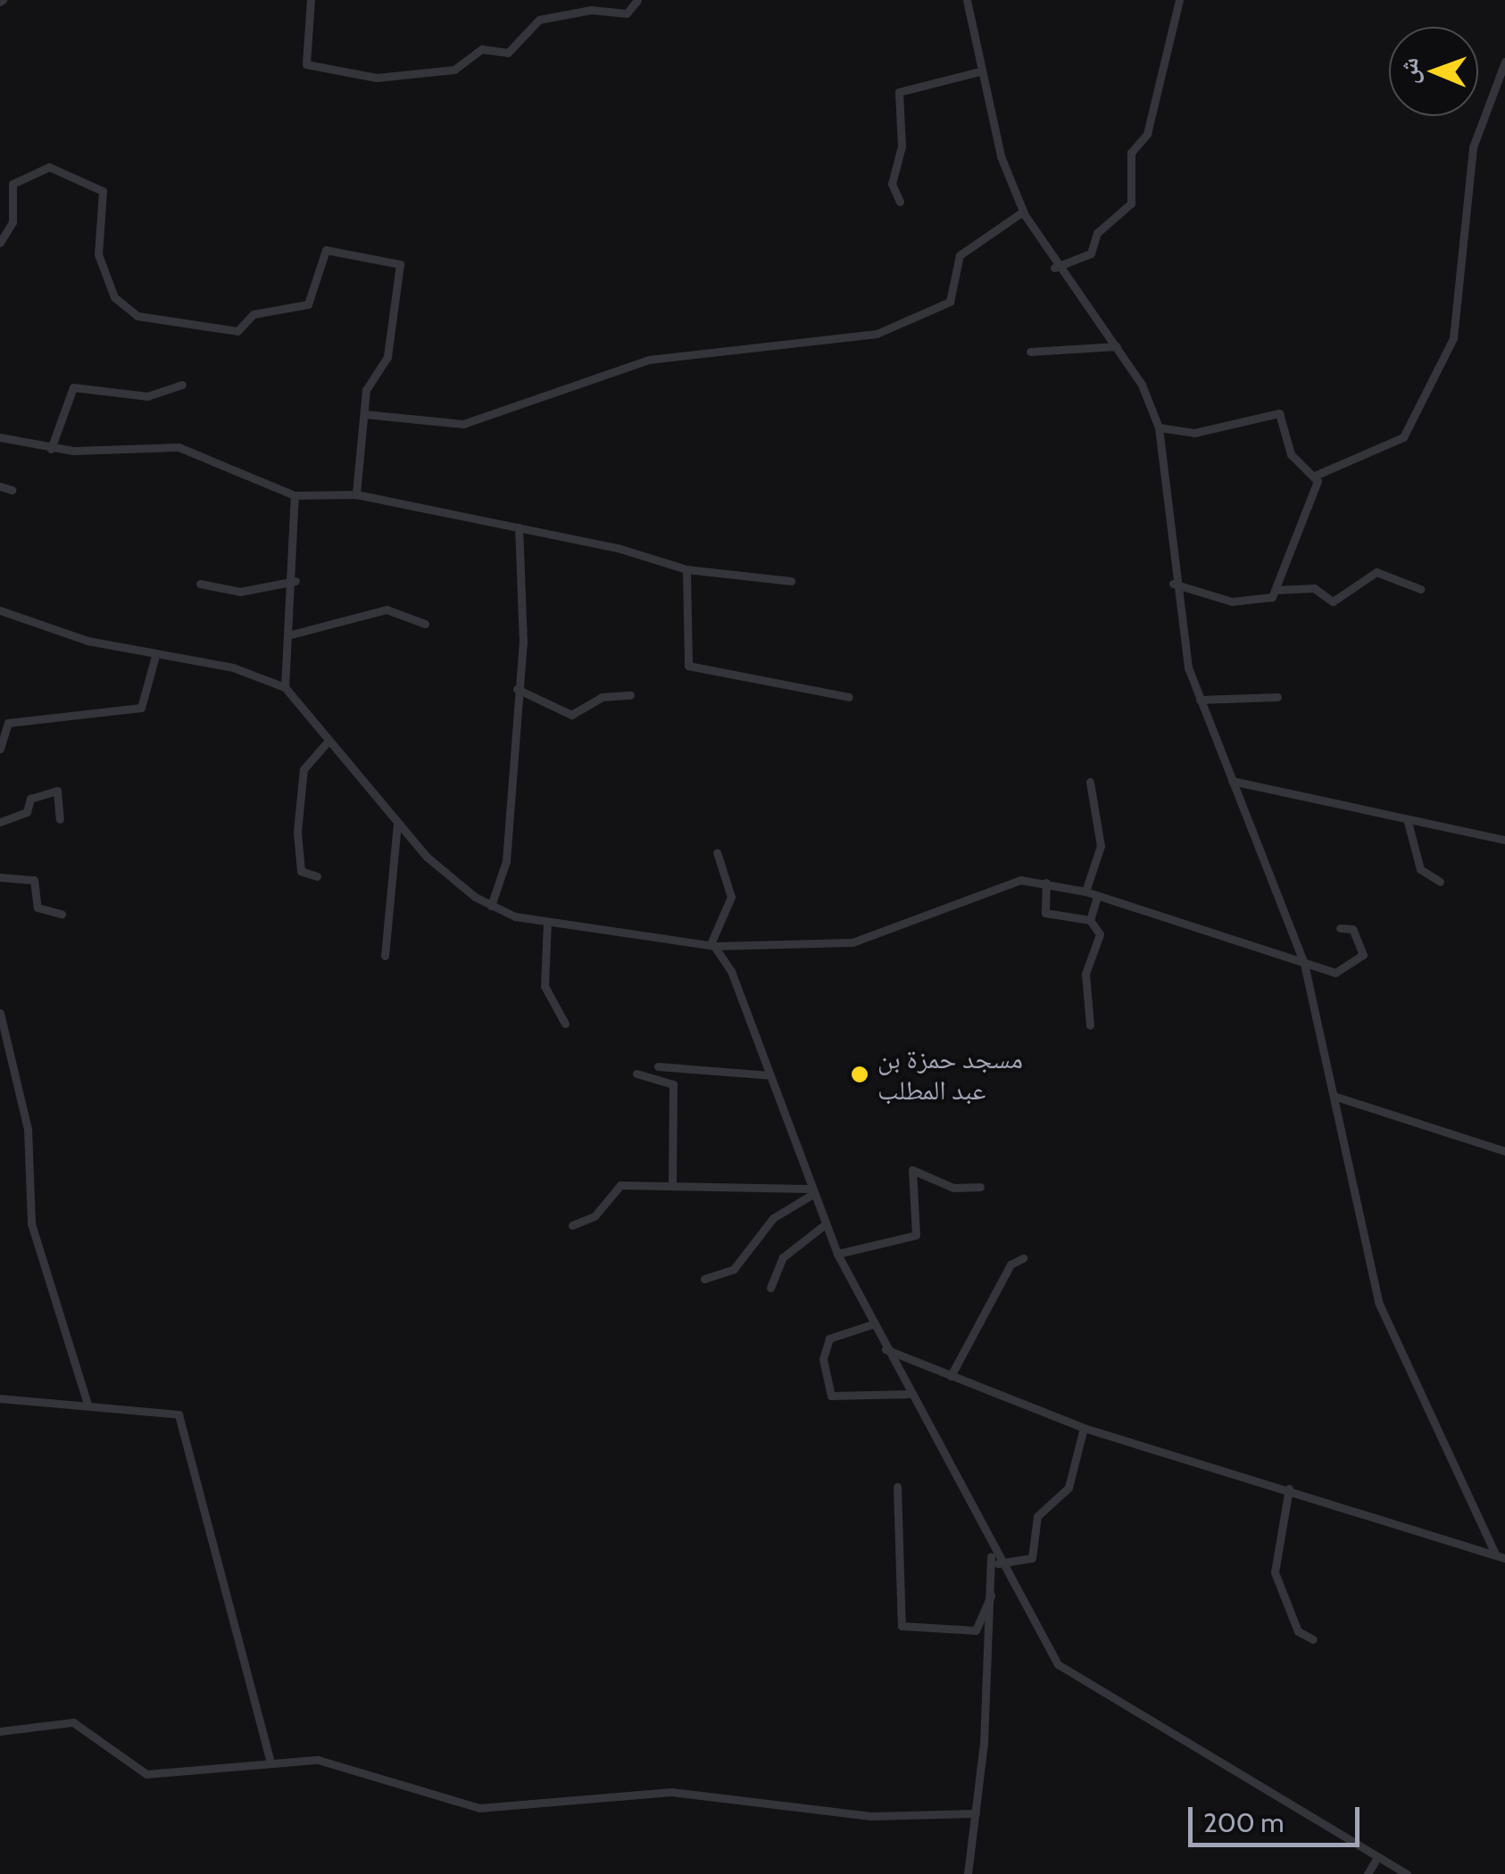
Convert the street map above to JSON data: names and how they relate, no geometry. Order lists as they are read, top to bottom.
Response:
{
  "places": ["مسجد حمزة بن عبد المطلب"],
  "scale_bar": "200 m",
  "north": "left"
}
